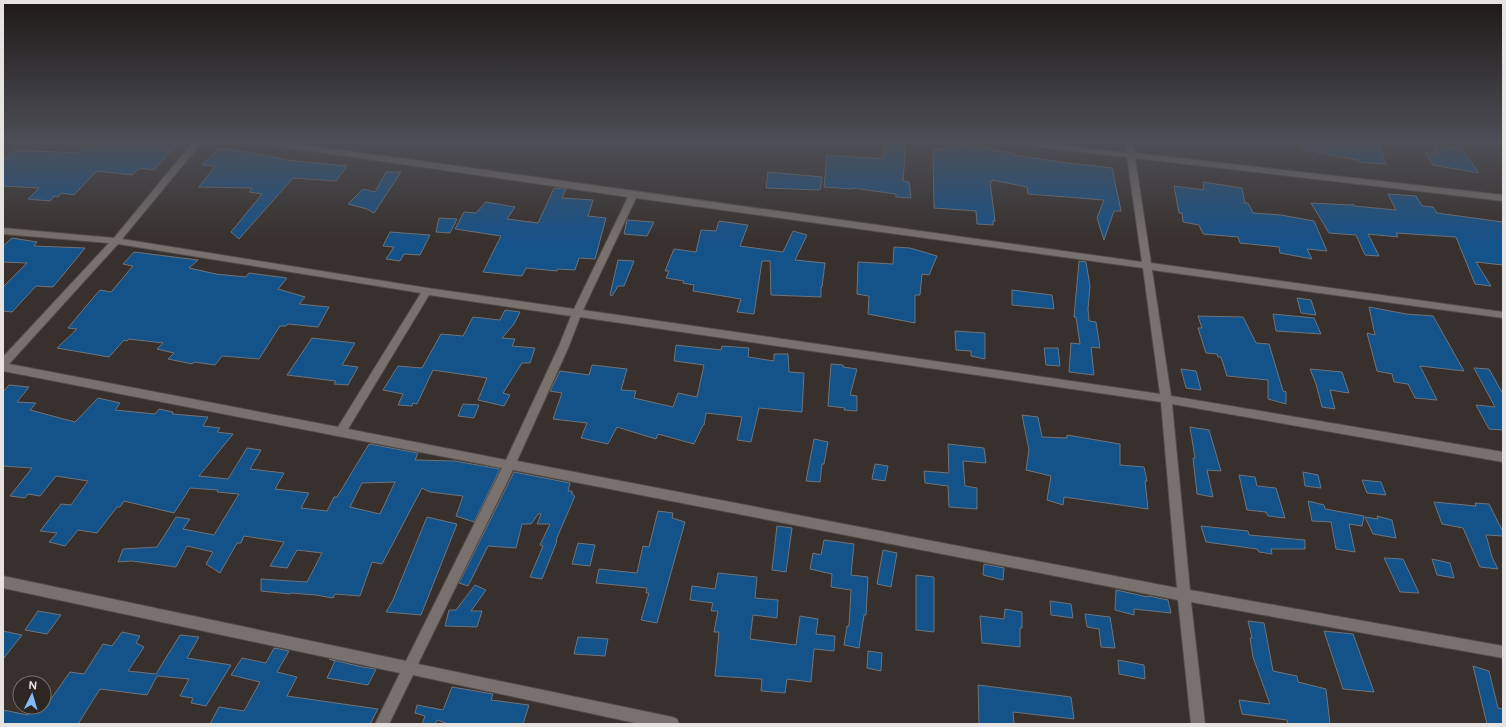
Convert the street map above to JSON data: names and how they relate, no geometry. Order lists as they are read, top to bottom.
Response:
{
  "north": "top"
}
